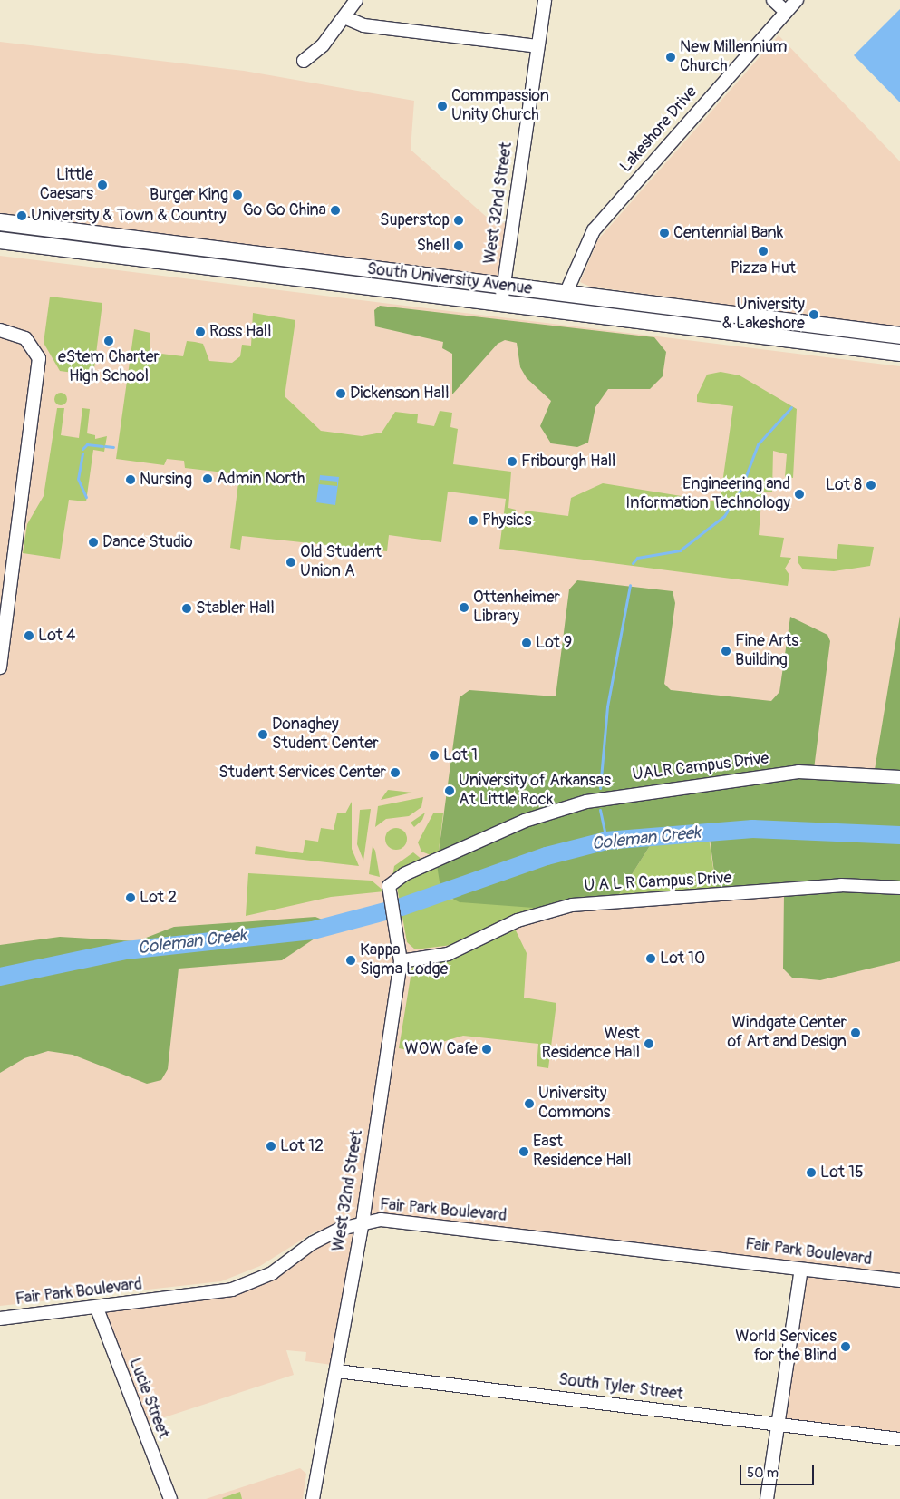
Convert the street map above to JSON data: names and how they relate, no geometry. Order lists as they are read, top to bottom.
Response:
{
  "streets": {
    "main road": ["South University Avenue"],
    "street": [
      "Lakeshore Drive",
      "West 32nd Street",
      "UALR Campus Drive",
      "U A L R Campus Drive",
      "Fair Park Boulevard",
      "South Tyler Street",
      "Lucie Street"
    ]
  },
  "crossings": [
    ["Lakeshore Drive", "South University Avenue"],
    ["West 32nd Street", "South University Avenue"],
    ["West 32nd Street", "UALR Campus Drive"],
    ["West 32nd Street", "U A L R Campus Drive"],
    ["West 32nd Street", "Fair Park Boulevard"],
    ["West 32nd Street", "South Tyler Street"],
    ["Fair Park Boulevard", "Lucie Street"]
  ],
  "water": ["Coleman Creek"],
  "places": [
    "New Millennium Church",
    "Commpassion Unity Church",
    "Little Caesars",
    "Burger King",
    "Go Go China",
    "University & Town & Country",
    "Superstop",
    "Centennial Bank",
    "Shell",
    "Pizza Hut",
    "University & Lakeshore",
    "Ross Hall",
    "eStem Charter High School",
    "Dickenson Hall",
    "Fribourgh Hall",
    "Admin North",
    "Nursing",
    "Lot 8",
    "Engineering and Information Technology",
    "Physics",
    "Dance Studio",
    "Old Student Union A",
    "Ottenheimer Library",
    "Stabler Hall",
    "Lot 4",
    "Lot 9",
    "Fine Arts Building",
    "Donaghey Student Center",
    "Lot 1",
    "Student Services Center",
    "University of Arkansas At Little Rock",
    "Lot 2",
    "Lot 10",
    "Kappa Sigma Lodge",
    "Windgate Center of Art and Design",
    "West Residence Hall",
    "WOW Cafe",
    "University Commons",
    "Lot 12",
    "East Residence Hall",
    "Lot 15",
    "World Services for the Blind"
  ],
  "scale_bar": "50 m"
}
